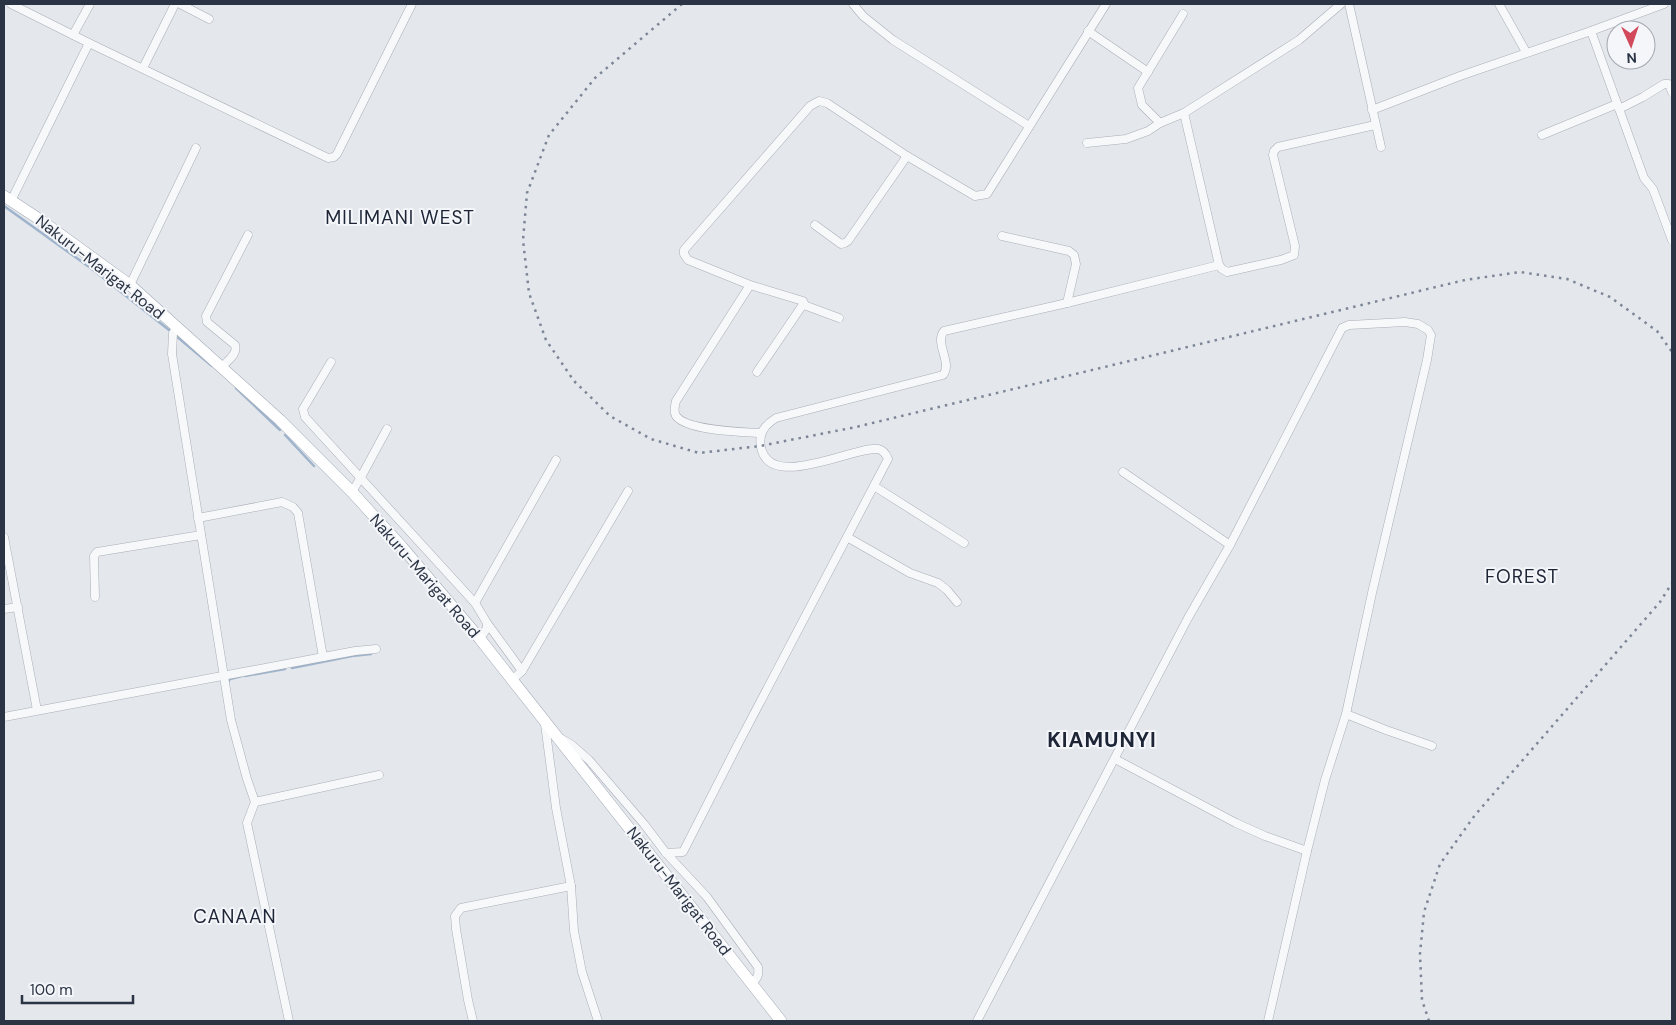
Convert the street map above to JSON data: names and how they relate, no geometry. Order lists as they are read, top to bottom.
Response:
{
  "streets": {
    "main road": ["Nakuru-Marigat Road"]
  },
  "districts": [
    "MILIMANI WEST",
    "FOREST",
    "KIAMUNYI",
    "CANAAN"
  ],
  "scale_bar": "100 m",
  "north": "bottom"
}
